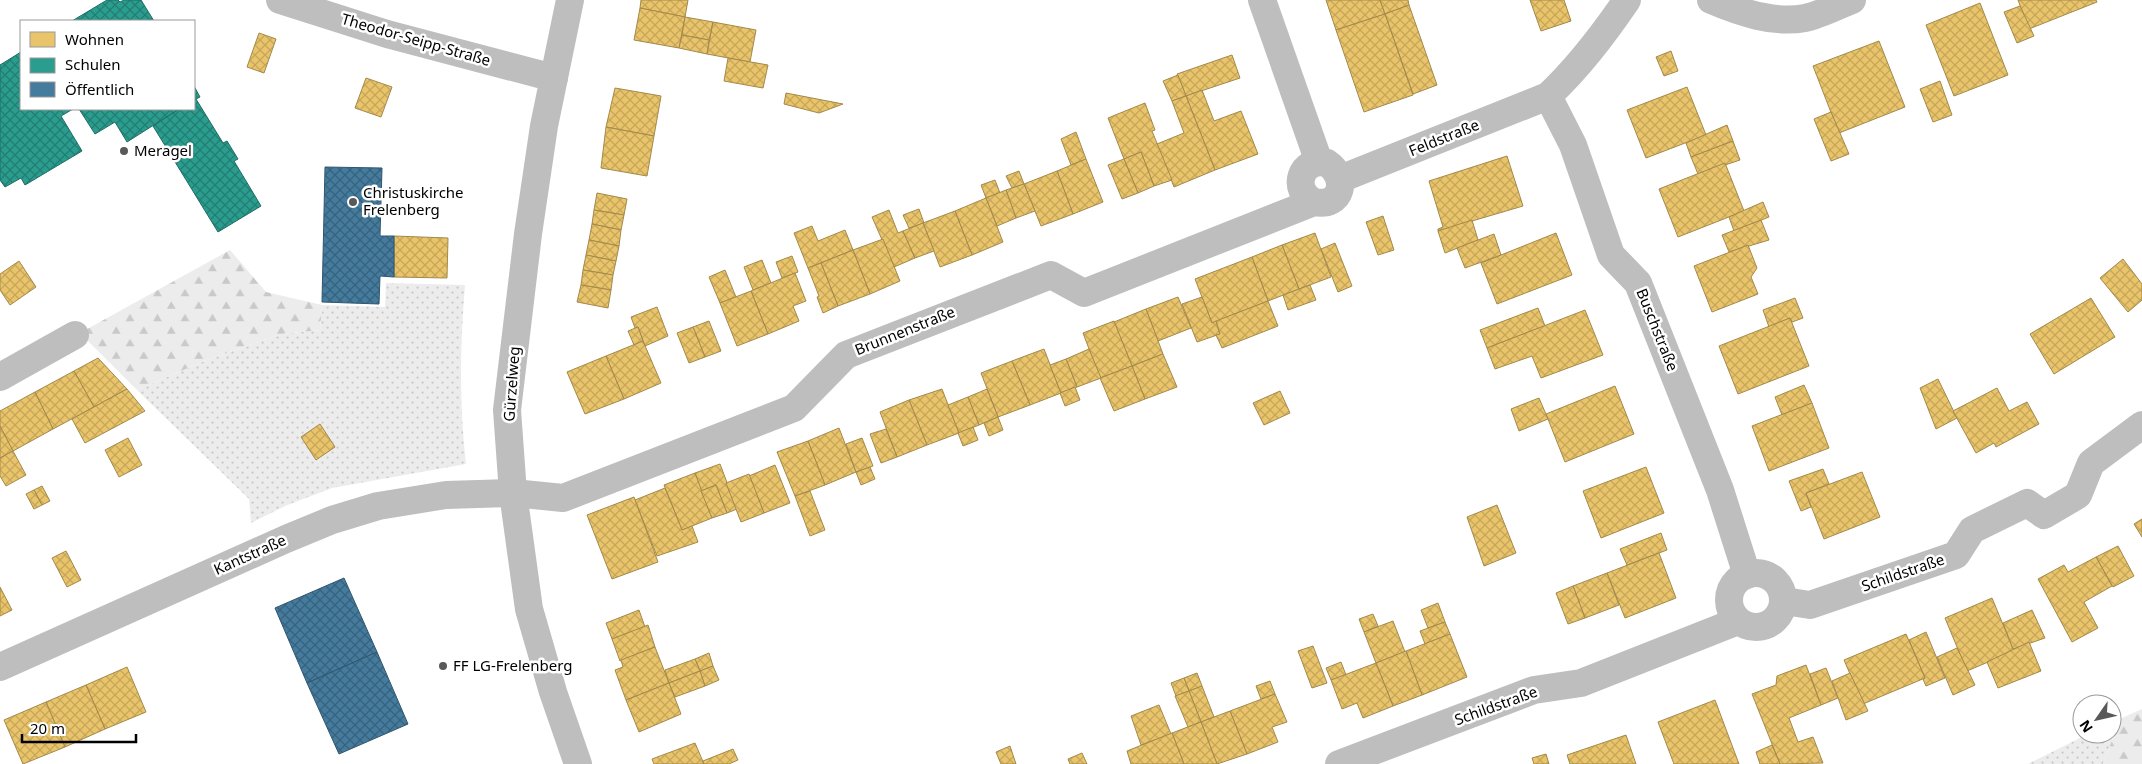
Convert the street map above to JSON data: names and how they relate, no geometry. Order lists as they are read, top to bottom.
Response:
{
  "streets": {
    "street": [
      "Theodor-Seipp-Straße",
      "Feldstraße",
      "Buschstraße",
      "Brunnenstraße",
      "Gürzelweg",
      "Kantstraße",
      "Schildstraße"
    ]
  },
  "crossings": [
    ["Theodor-Seipp-Straße", "Gürzelweg"],
    ["Feldstraße", "Buschstraße"],
    ["Feldstraße", "Brunnenstraße"],
    ["Buschstraße", "Schildstraße"],
    ["Brunnenstraße", "Gürzelweg"],
    ["Brunnenstraße", "Kantstraße"],
    ["Gürzelweg", "Kantstraße"]
  ],
  "places": ["Meragel", "Christuskirche Frelenberg", "FF LG-Frelenberg"],
  "legend": ["Wohnen", "Schulen", "Öffentlich"],
  "scale_bar": "20 m",
  "north": "bottom left"
}
